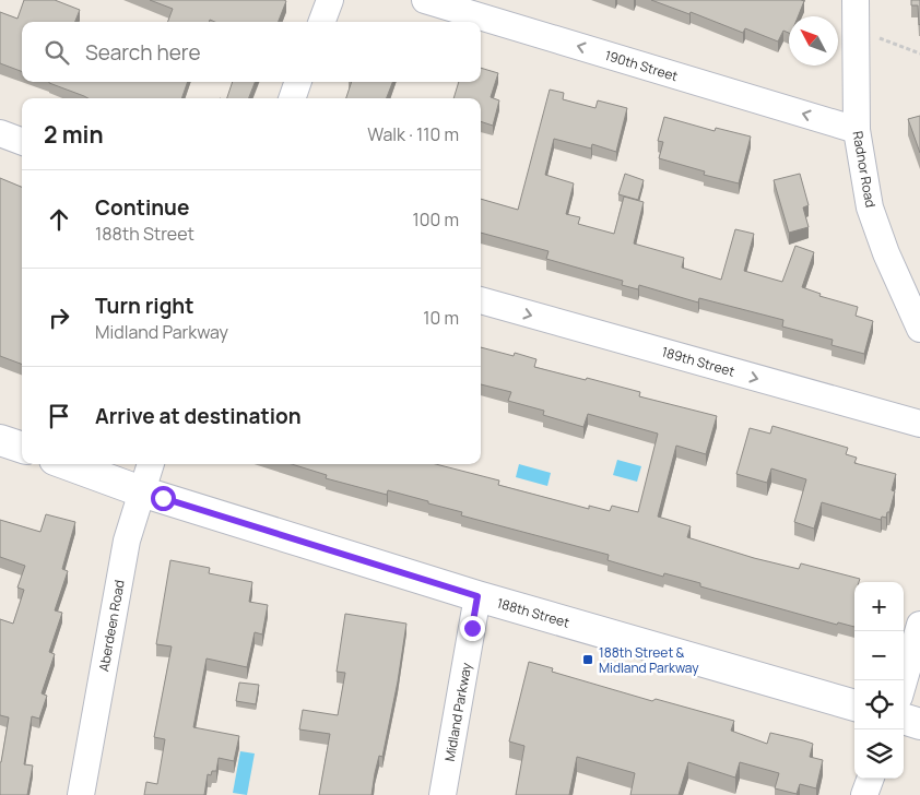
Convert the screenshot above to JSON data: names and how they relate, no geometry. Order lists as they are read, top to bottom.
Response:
{
  "streets": {
    "street": [
      "190th Street",
      "Radnor Road",
      "189th Street",
      "188th Street",
      "Aberdeen Road",
      "Midland Parkway"
    ]
  },
  "crossings": [
    ["190th Street", "Radnor Road"],
    ["188th Street", "Aberdeen Road"],
    ["188th Street", "Midland Parkway"]
  ],
  "one_way": ["190th Street", "189th Street"],
  "places": {
    "transit": ["188th Street & Midland Parkway"]
  },
  "north": "top left",
  "page": {
    "search": "Search here",
    "heading": ["2 min", "Walk · 110 m"],
    "list": [
      ["Continue", "188th Street", "100 m"],
      ["Turn right", "Midland Parkway", "10 m"],
      "Arrive at destination"
    ],
    "map_buttons": ["+", "−"]
  }
}
